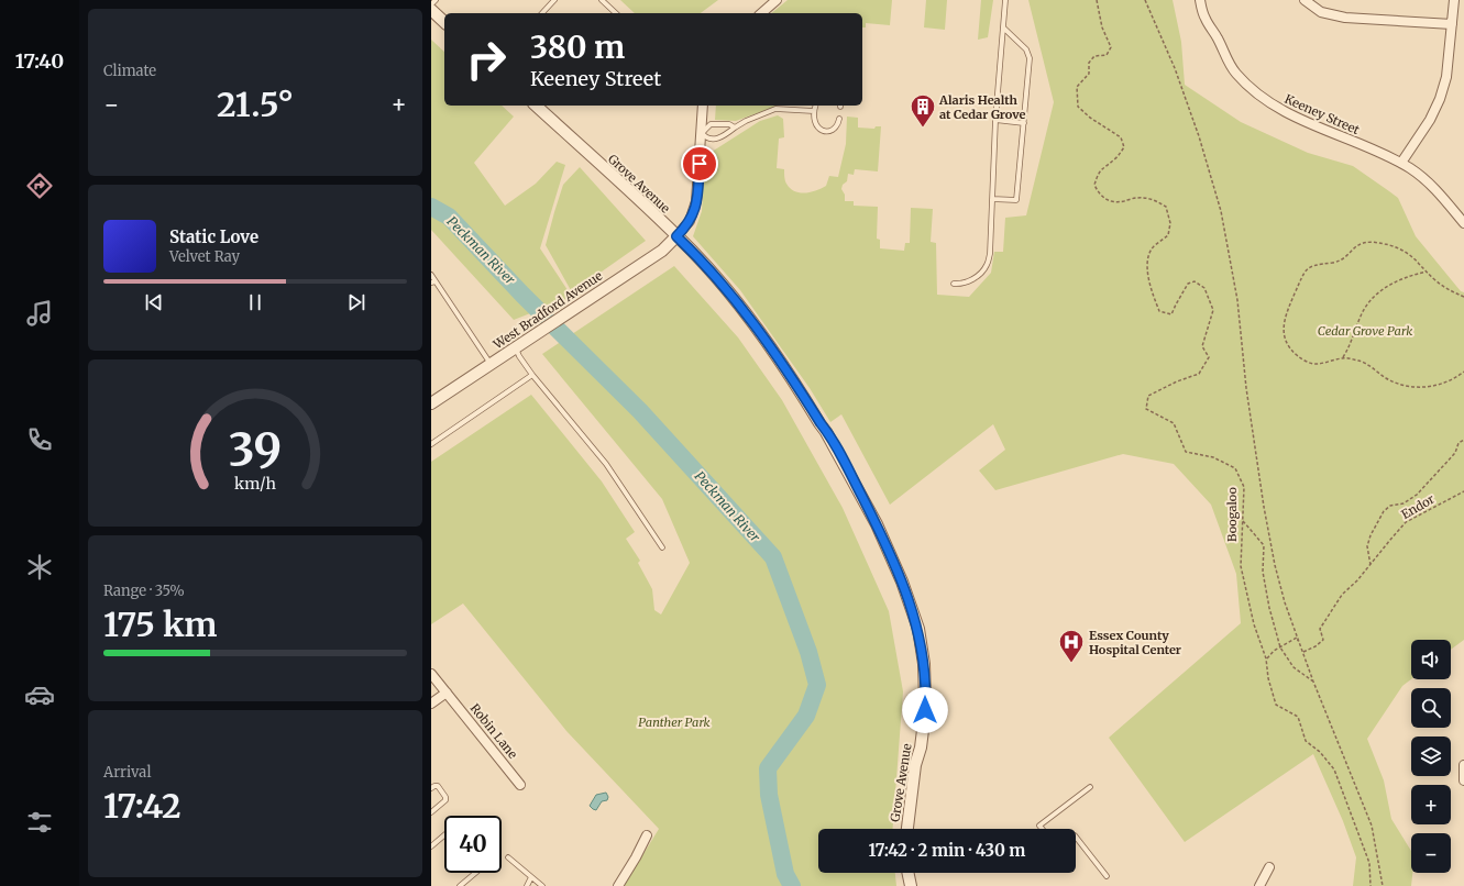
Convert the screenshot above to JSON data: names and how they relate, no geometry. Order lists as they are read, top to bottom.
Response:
{
  "streets": {
    "street": [
      "Keeney Street",
      "Grove Avenue",
      "West Bradford Avenue",
      "Robin Lane"
    ],
    "path": ["Endor", "Boogaloo"]
  },
  "crossings": [
    ["Grove Avenue", "West Bradford Avenue"]
  ],
  "water": ["Peckman River"],
  "parks": ["Cedar Grove Park", "Panther Park"],
  "places": {
    "building": ["Alaris Health at Cedar Grove"],
    "hospital": ["Essex County Hospital Center"]
  },
  "page": {
    "tabs": "17:40",
    "tile": [
      "Climate",
      ["Range · 35%", "175 km"],
      ["Arrival", "17:42"]
    ],
    "turn": ["380 m", "Keeney Street"],
    "heat": ["−", "21.5°", "+"],
    "song": ["Static Love", "Velvet Ray"],
    "map_buttons": ["+", "−"],
    "limit": "40",
    "trip": "17:42 · 2 min · 430 m",
    "gauge": ["39", "km/h"]
  }
}
